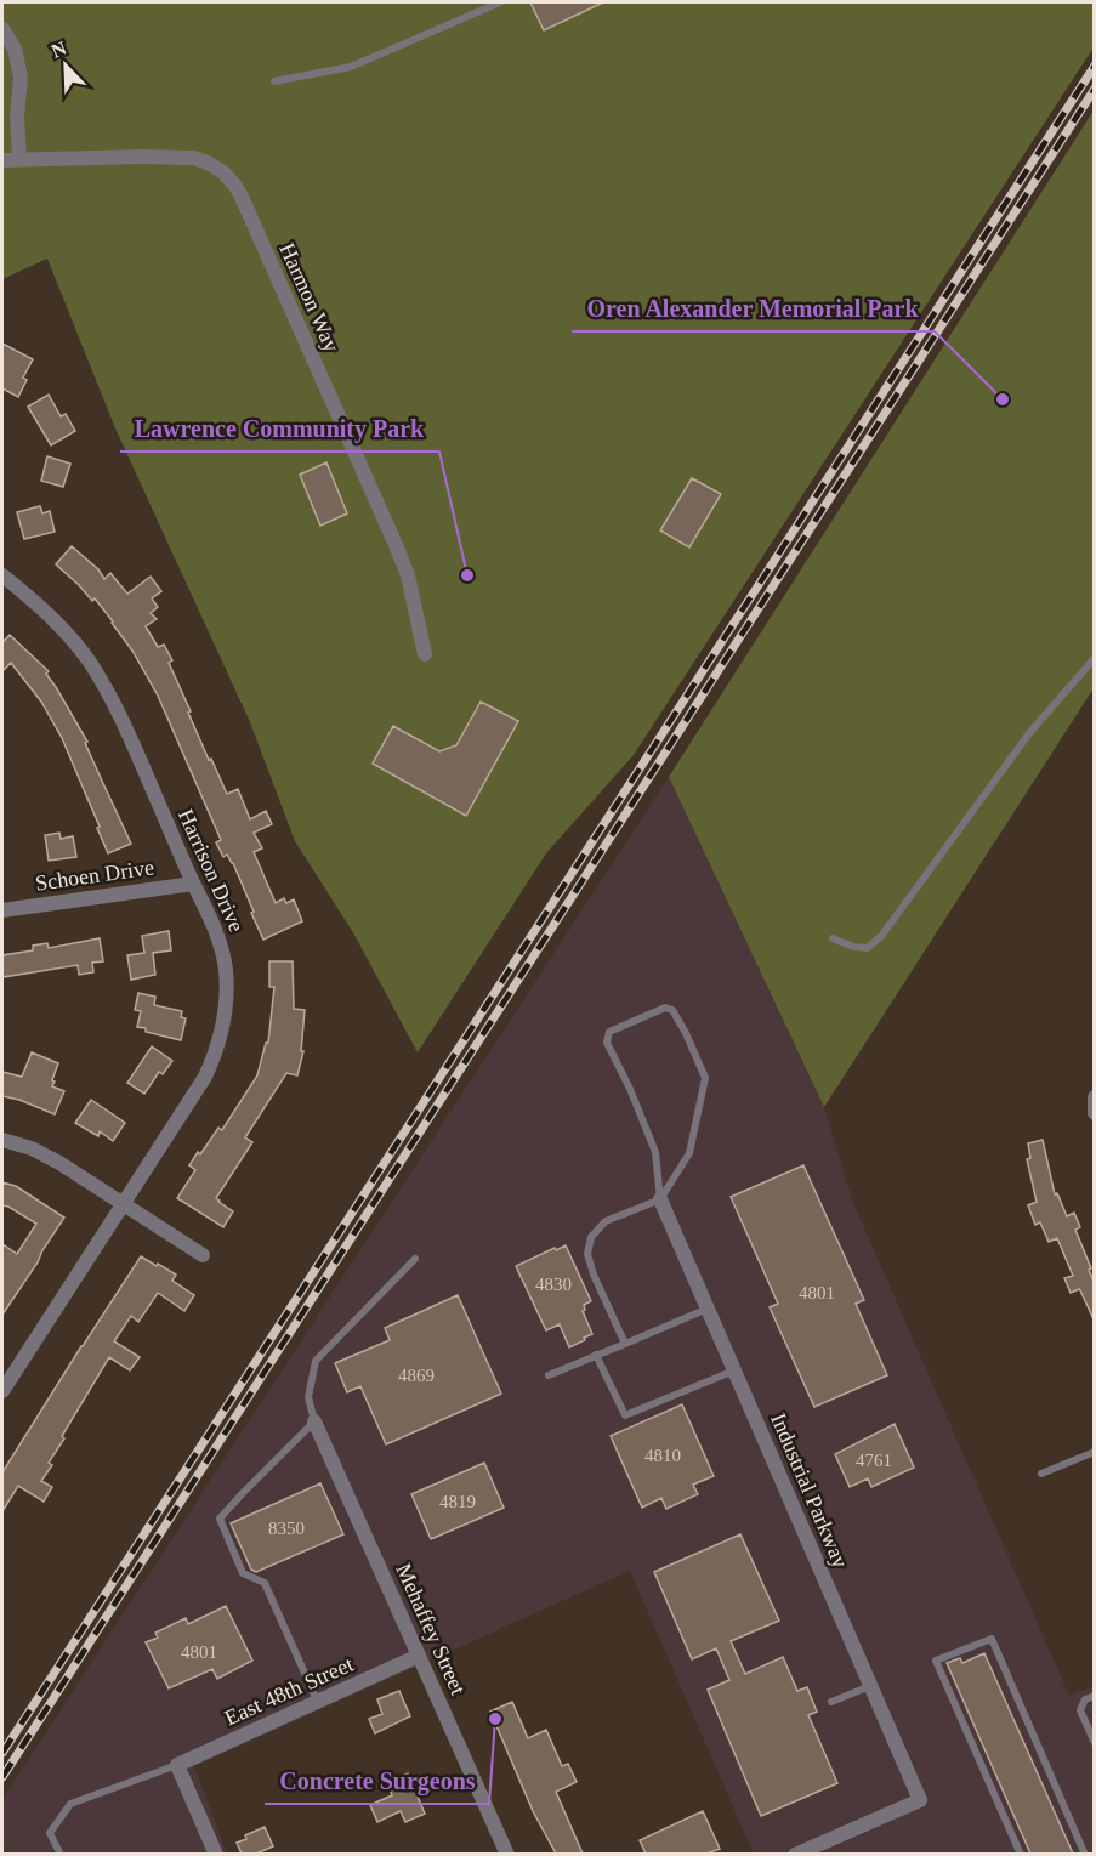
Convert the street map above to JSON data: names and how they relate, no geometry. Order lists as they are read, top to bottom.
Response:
{
  "streets": {
    "street": [
      "Harmon Way",
      "Harrison Drive",
      "Schoen Drive",
      "Industrial Parkway",
      "Mehaffey Street",
      "East 48th Street"
    ]
  },
  "crossings": [
    ["Harrison Drive", "Schoen Drive"],
    ["Mehaffey Street", "East 48th Street"]
  ],
  "places": ["Oren Alexander Memorial Park", "Lawrence Community Park", "Concrete Surgeons"],
  "house_numbers": [
    "4830",
    "4801",
    "4869",
    "4810",
    "4761",
    "4819",
    "8350",
    "4801"
  ],
  "north": "top left"
}
